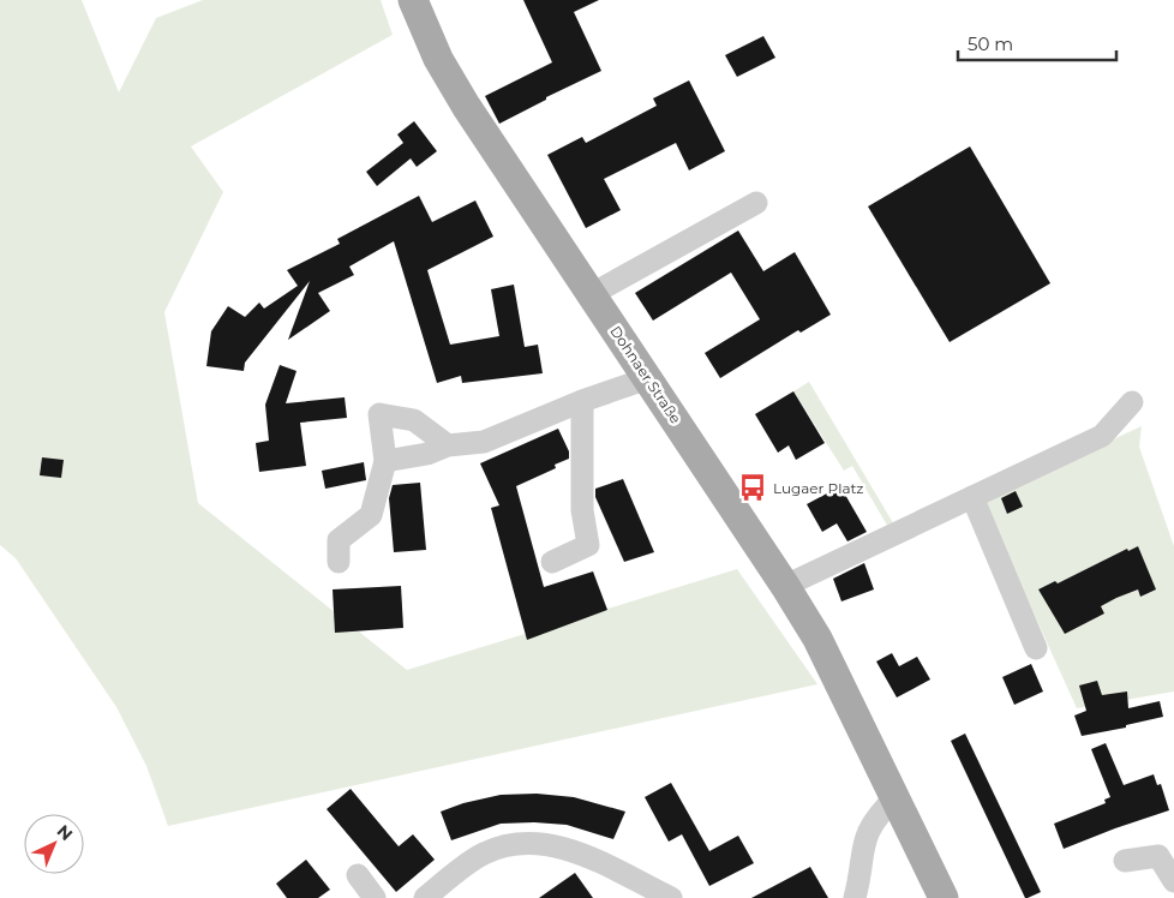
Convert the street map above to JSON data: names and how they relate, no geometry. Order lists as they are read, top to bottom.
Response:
{
  "streets": {
    "main road": ["Dohnaer Straße"]
  },
  "places": {
    "bus stop": ["Lugaer Platz"]
  },
  "scale_bar": "50 m",
  "north": "top right"
}
